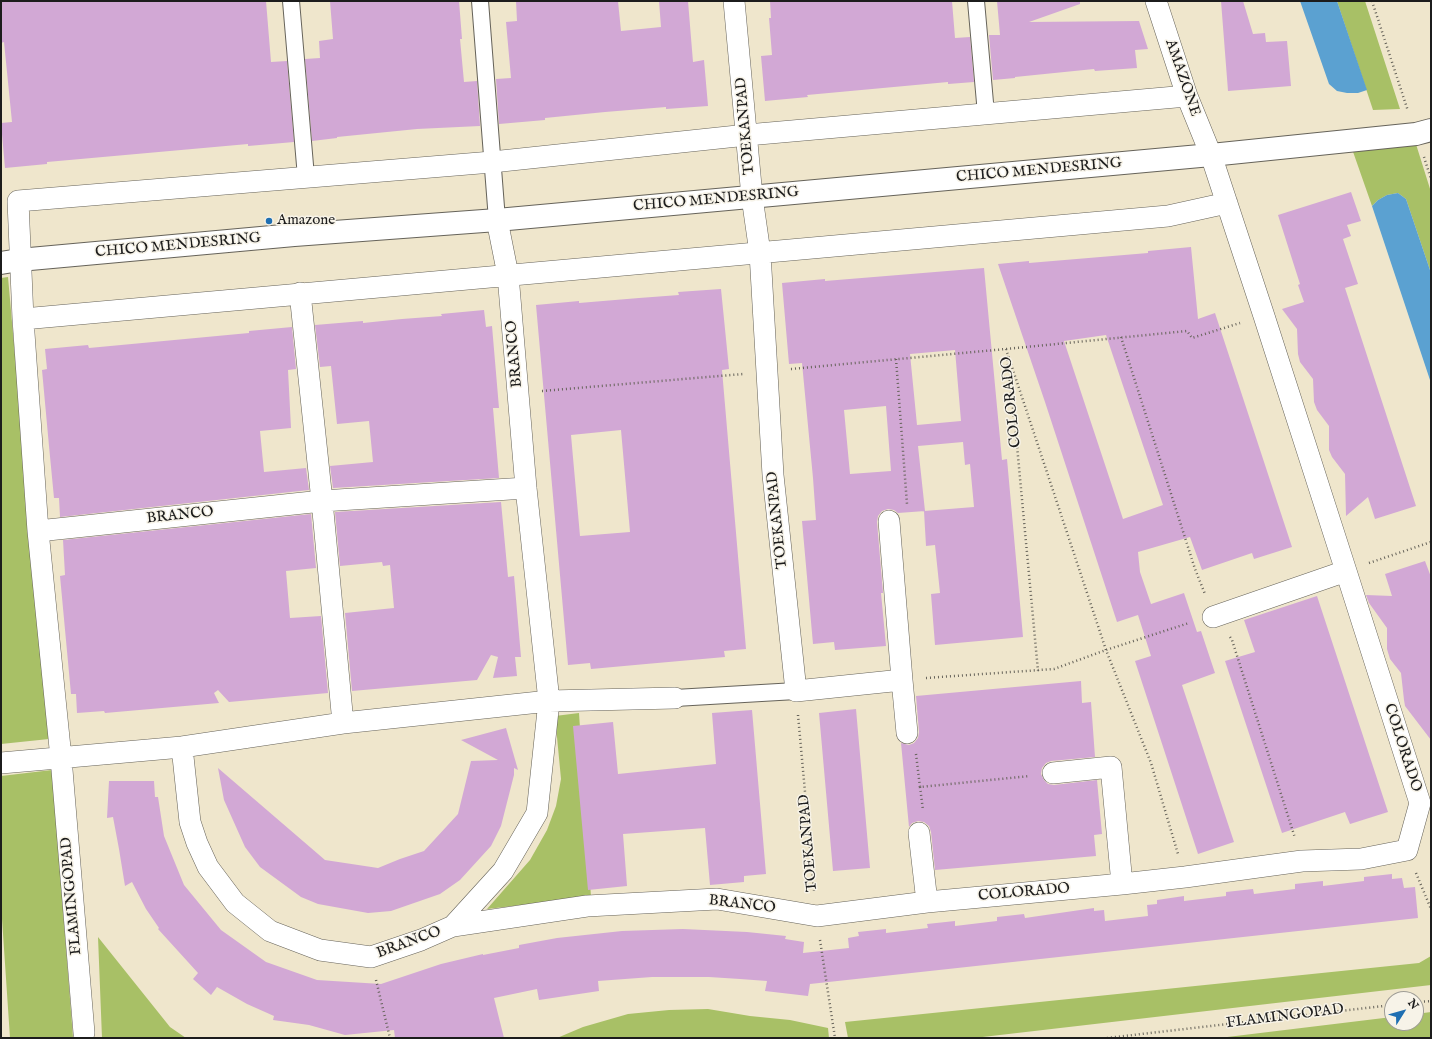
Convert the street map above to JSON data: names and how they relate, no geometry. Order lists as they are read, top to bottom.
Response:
{
  "streets": {
    "street": [
      "AMAZONE",
      "TOEKANPAD",
      "CHICO MENDESRING",
      "BRANCO",
      "COLORADO",
      "FLAMINGOPAD"
    ]
  },
  "crossings": [
    ["AMAZONE", "CHICO MENDESRING"],
    ["AMAZONE", "COLORADO"],
    ["TOEKANPAD", "CHICO MENDESRING"],
    ["TOEKANPAD", "BRANCO"],
    ["TOEKANPAD", "COLORADO"],
    ["CHICO MENDESRING", "BRANCO"],
    ["CHICO MENDESRING", "COLORADO"],
    ["BRANCO", "COLORADO"]
  ],
  "places": ["Amazone"],
  "north": "top right"
}
